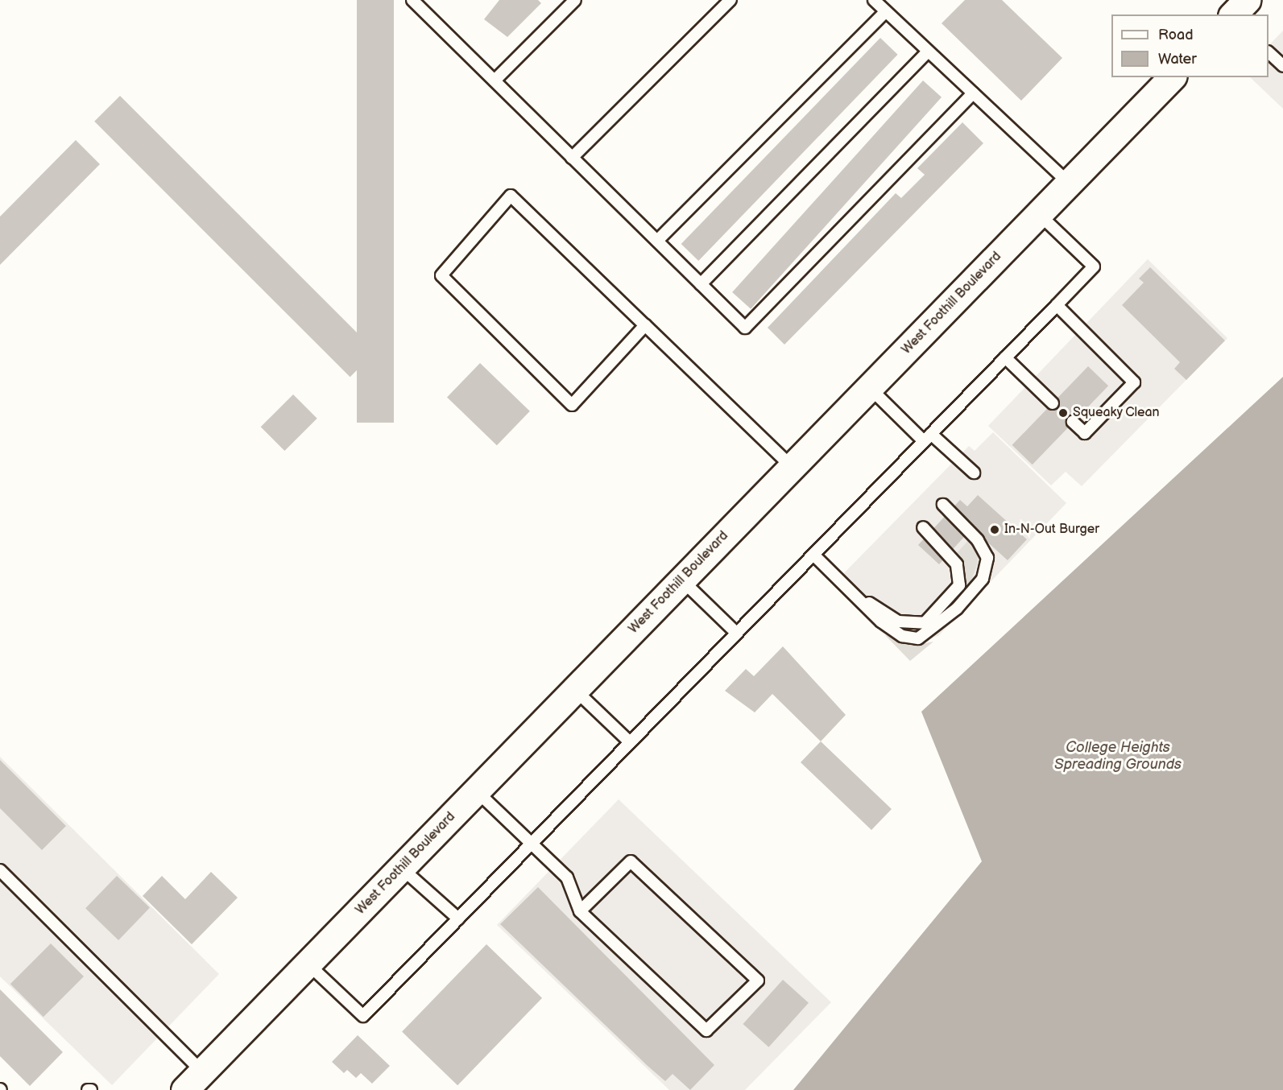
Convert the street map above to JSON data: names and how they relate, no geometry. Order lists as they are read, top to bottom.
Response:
{
  "streets": {
    "main road": ["West Foothill Boulevard"]
  },
  "water": ["College Heights Spreading Grounds"],
  "places": ["Squeaky Clean", "In-N-Out Burger"],
  "legend": ["Road", "Water"]
}
